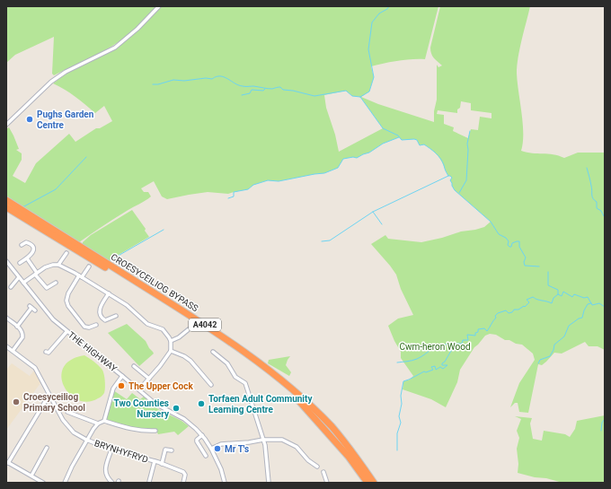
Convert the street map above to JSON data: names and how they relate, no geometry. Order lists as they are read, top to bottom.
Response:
{
  "streets": {
    "highway": ["CROESYCEILIOG BYPASS", "A4042"],
    "street": ["THE HIGHWAY", "BRYNHYFRYD"]
  },
  "parks": ["Cwm-heron Wood"],
  "places": [
    "Pughs Garden Centre",
    "The Upper Cock",
    "Croesyceiliog Primary School",
    "Torfaen Adult Community Learning Centre",
    "Two Counties Nursery",
    "Mr T's"
  ]
}
